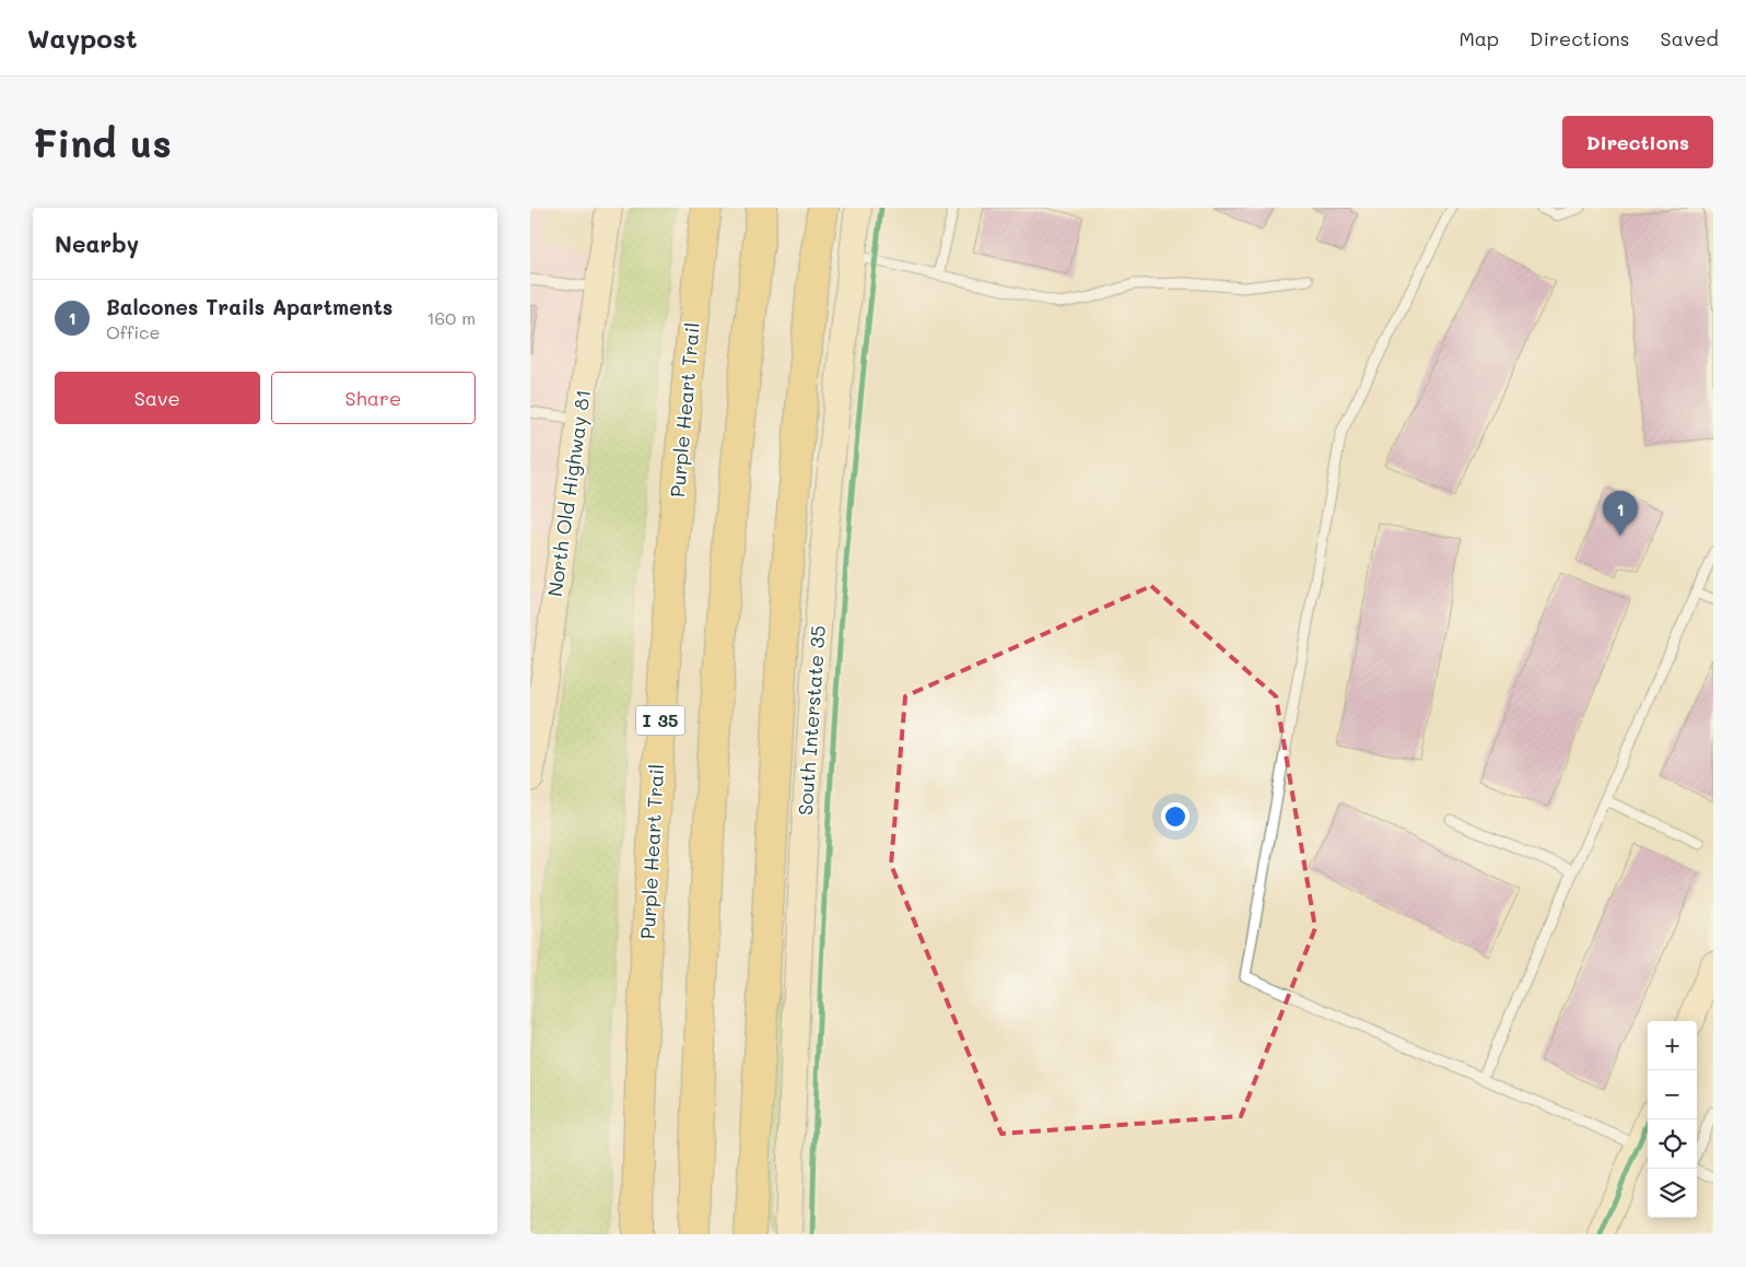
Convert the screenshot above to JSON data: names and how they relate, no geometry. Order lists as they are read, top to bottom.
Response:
{
  "streets": {
    "highway": ["Purple Heart Trail", "I 35"],
    "main road": ["North Old Highway 81", "South Interstate 35"]
  },
  "page": {
    "header": "Waypost",
    "nav": ["Map", "Directions", "Saved"],
    "buttons": [
      "Directions",
      ["Save", "Share"]
    ],
    "title": "Find us",
    "heading": "Nearby",
    "list": [
      {
        "mark": "1",
        "name": "Balcones Trails Apartments",
        "note": "Office",
        "value": "160 m"
      }
    ],
    "pins": "1",
    "map_buttons": ["+", "−"]
  }
}
